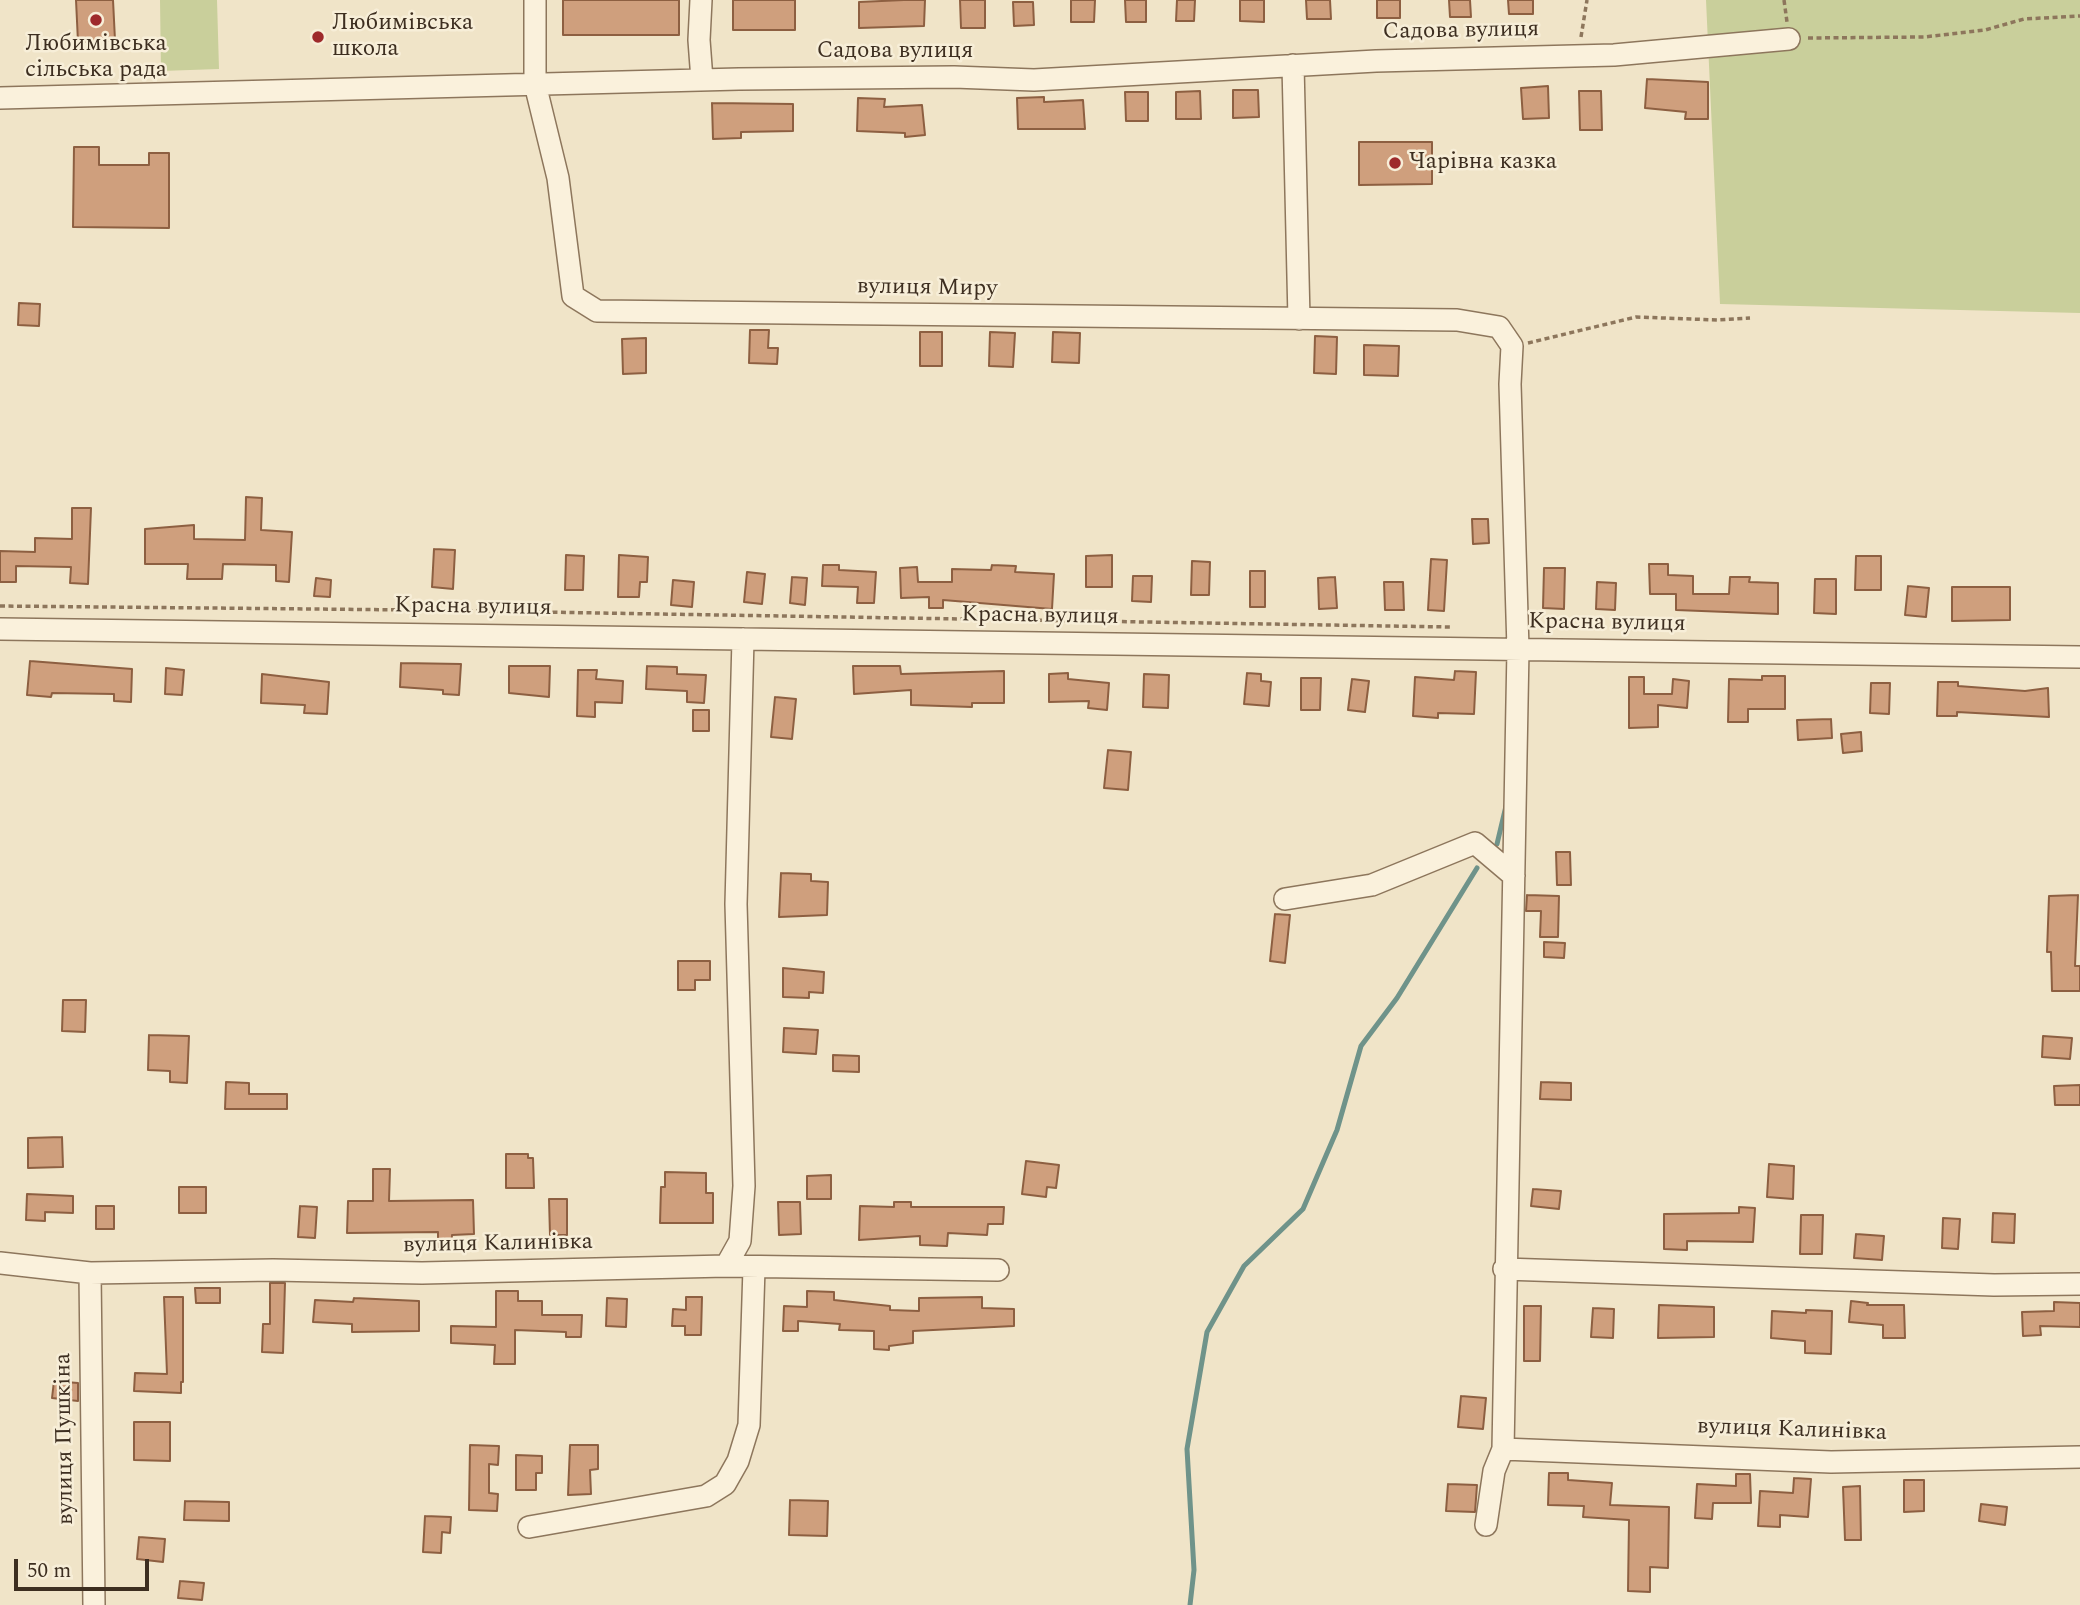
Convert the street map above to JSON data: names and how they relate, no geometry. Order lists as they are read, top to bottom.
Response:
{
  "streets": {
    "street": [
      "Садова вулиця",
      "вулиця Миру",
      "Красна вулиця",
      "вулиця Калинівка",
      "вулиця Пушкіна"
    ]
  },
  "crossings": [
    ["Садова вулиця", "вулиця Миру"],
    ["вулиця Калинівка", "вулиця Пушкіна"]
  ],
  "places": ["Любимівська сільська рада", "Любимівська школа", "Чарівна казка"],
  "scale_bar": "50 m"
}
